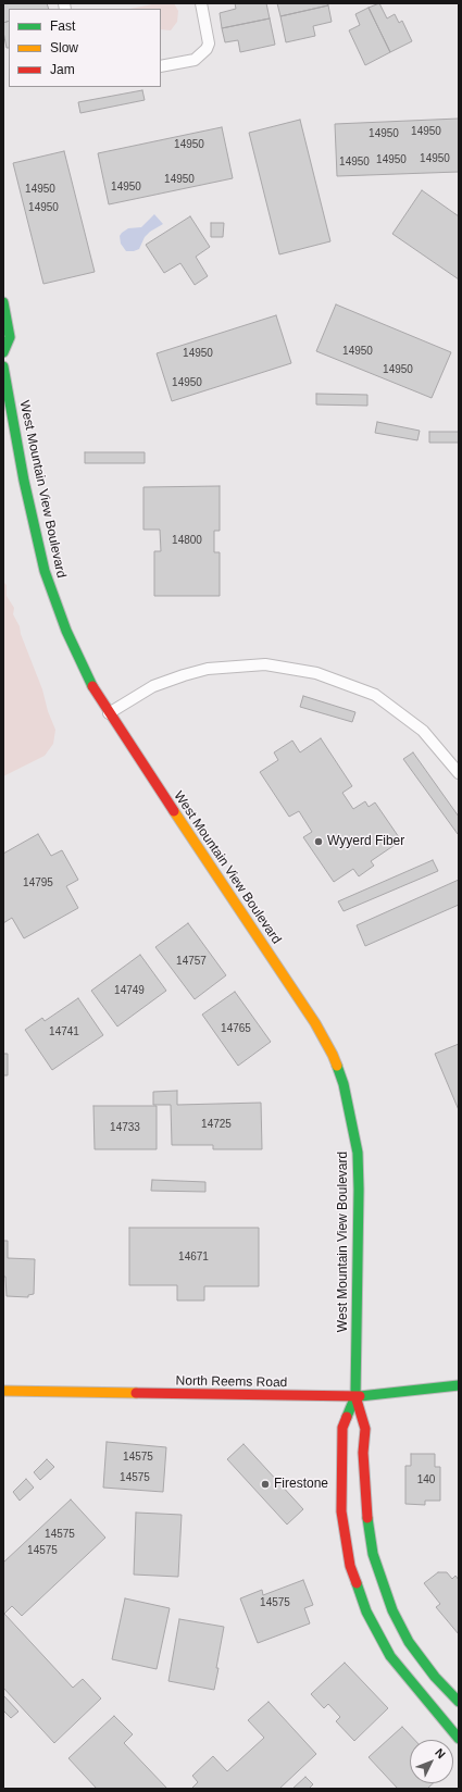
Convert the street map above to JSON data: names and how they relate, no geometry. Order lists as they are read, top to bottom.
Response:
{
  "streets": {
    "street": ["West Mountain View Boulevard", "North Reems Road"]
  },
  "crossings": [
    ["West Mountain View Boulevard", "North Reems Road"]
  ],
  "places": ["Wyyerd Fiber", "Firestone"],
  "house_numbers": [
    "14950",
    "14950",
    "14950",
    "14950",
    "14950",
    "14950",
    "14950",
    "14950",
    "14950",
    "14950",
    "14950",
    "14950",
    "14950",
    "14950",
    "14800",
    "14795",
    "14757",
    "14749",
    "14765",
    "14741",
    "14725",
    "14733",
    "14671",
    "14575",
    "14575",
    "140",
    "14575",
    "14575",
    "14575"
  ],
  "legend": ["Fast", "Slow", "Jam"],
  "north": "top right"
}
